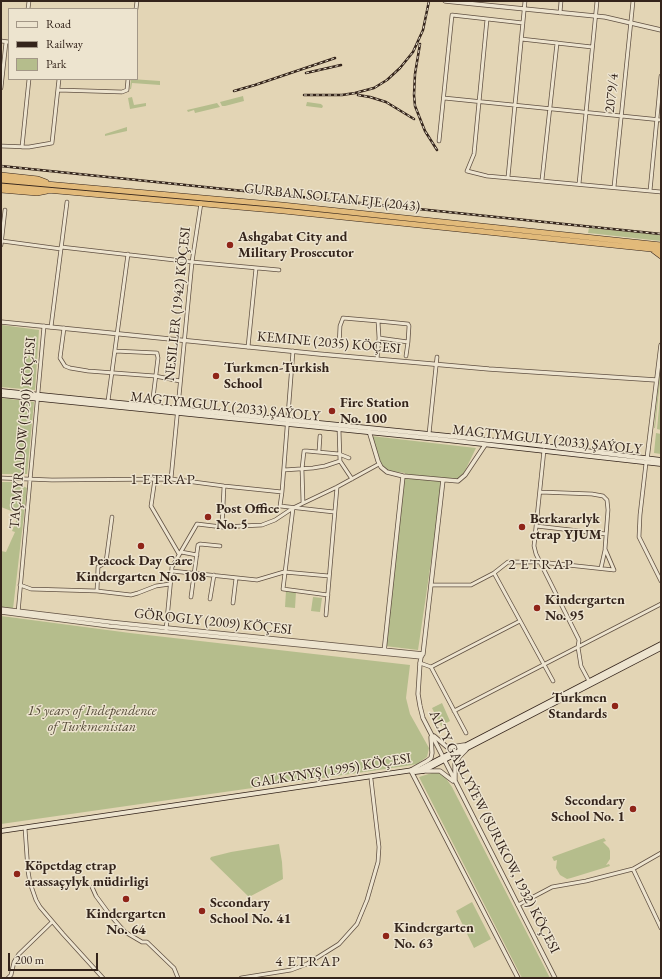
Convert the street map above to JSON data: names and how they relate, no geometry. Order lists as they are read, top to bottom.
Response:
{
  "streets": {
    "highway": ["GURBAN SOLTAN EJE (2043)"],
    "main road": ["MAGTYMGULY (2033) ŞAÝOLY", "GALKYNYŞ (1995) KÖÇESI"],
    "street": [
      "2079/4",
      "NESILLER (1942) KÖÇESI",
      "KEMINE (2035) KÖÇESI",
      "TAÇMYRADOW (1950) KÖÇESI",
      "GÖROGLY (2009) KÖÇESI",
      "ALTY GARLYÝEW (SURIKOW, 1932) KÖÇESI"
    ]
  },
  "crossings": [
    ["GURBAN SOLTAN EJE (2043)", "NESILLER (1942) KÖÇESI"],
    ["NESILLER (1942) KÖÇESI", "KEMINE (2035) KÖÇESI"],
    ["NESILLER (1942) KÖÇESI", "MAGTYMGULY (2033) ŞAÝOLY"],
    ["KEMINE (2035) KÖÇESI", "TAÇMYRADOW (1950) KÖÇESI"],
    ["MAGTYMGULY (2033) ŞAÝOLY", "TAÇMYRADOW (1950) KÖÇESI"],
    ["TAÇMYRADOW (1950) KÖÇESI", "GÖROGLY (2009) KÖÇESI"],
    ["GÖROGLY (2009) KÖÇESI", "ALTY GARLYÝEW (SURIKOW, 1932) KÖÇESI"],
    ["GALKYNYŞ (1995) KÖÇESI", "ALTY GARLYÝEW (SURIKOW, 1932) KÖÇESI"]
  ],
  "districts": ["1 ETRAP", "2 ETRAP", "4 ETRAP"],
  "parks": ["15 years of Independence of Turkmenistan"],
  "places": [
    "Ashgabat City and Military Prosecutor",
    "Turkmen-Turkish School",
    "Fire Station No. 100",
    "Post Office No. 5",
    "Berkararlyk etrap YJUM",
    "Peacock Day Care Kindergarten No. 108",
    "Kindergarten No. 95",
    "Turkmen Standards",
    "Secondary School No. 1",
    "Köpetdag etrap arassaçylyk müdirligi",
    "Kindergarten No. 64",
    "Secondary School No. 41",
    "Kindergarten No. 63"
  ],
  "legend": ["Road", "Railway", "Park"],
  "scale_bar": "200 m"
}
